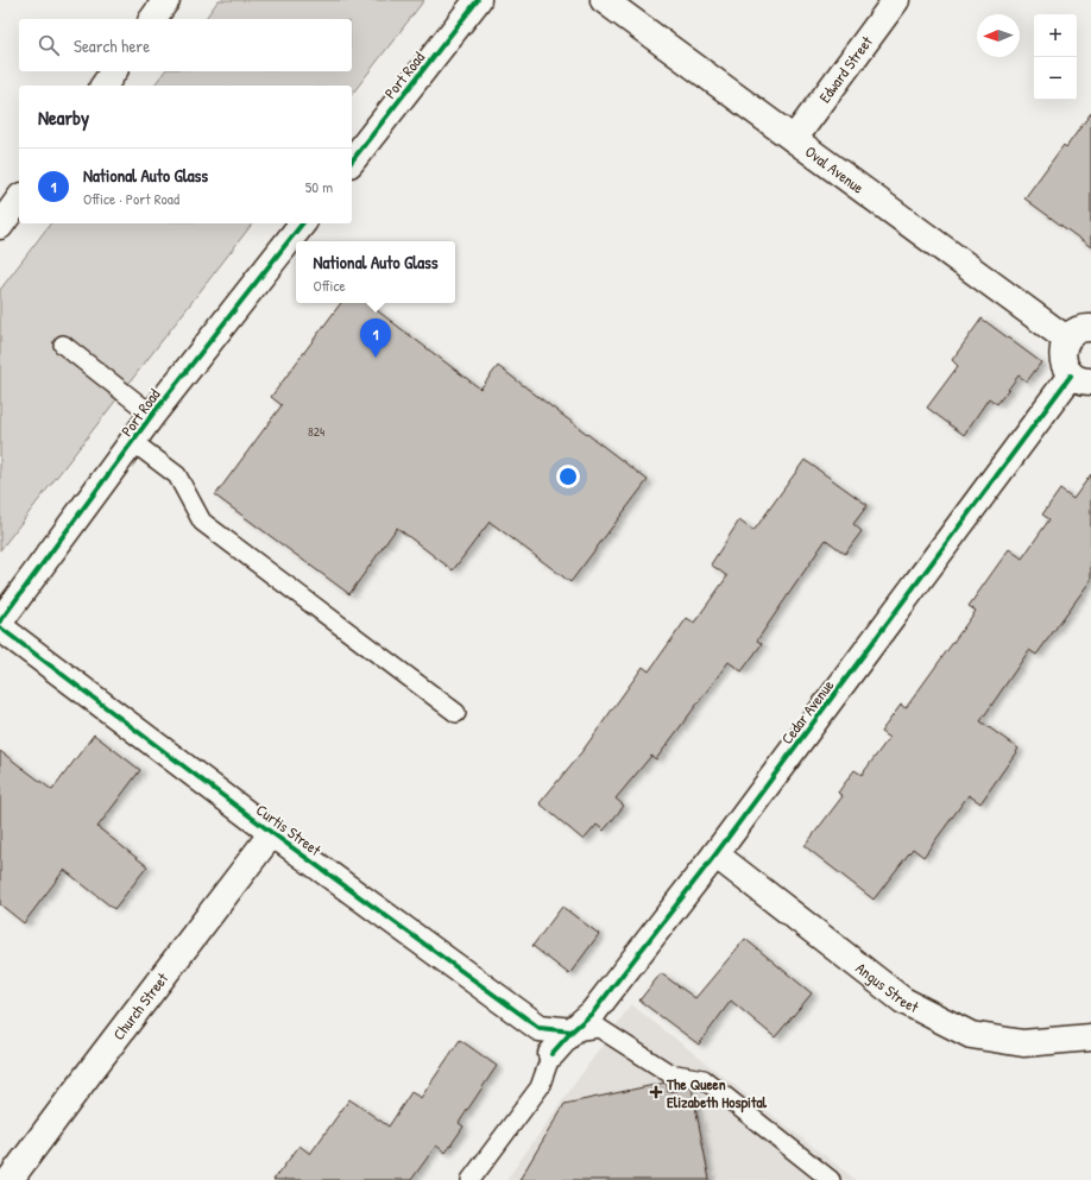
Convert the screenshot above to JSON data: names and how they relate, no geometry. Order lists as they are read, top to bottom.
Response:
{
  "streets": {
    "main road": [
      "Edward Street",
      "Port Road",
      "Oval Avenue",
      "Cedar Avenue",
      "Curtis Street",
      "Angus Street",
      "Church Street"
    ]
  },
  "crossings": [
    ["Edward Street", "Oval Avenue"],
    ["Cedar Avenue", "Curtis Street"],
    ["Cedar Avenue", "Angus Street"],
    ["Curtis Street", "Church Street"]
  ],
  "places": {
    "health": ["The Queen Elizabeth Hospital"]
  },
  "house_numbers": ["824"],
  "north": "left",
  "page": {
    "map_buttons": ["+", "−"],
    "search": "Search here",
    "heading": "Nearby",
    "list": [
      {
        "mark": "1",
        "name": "National Auto Glass",
        "note": "Office · Port Road",
        "value": "50 m"
      }
    ],
    "popup": ["National Auto Glass", "Office"],
    "pins": "1"
  }
}
